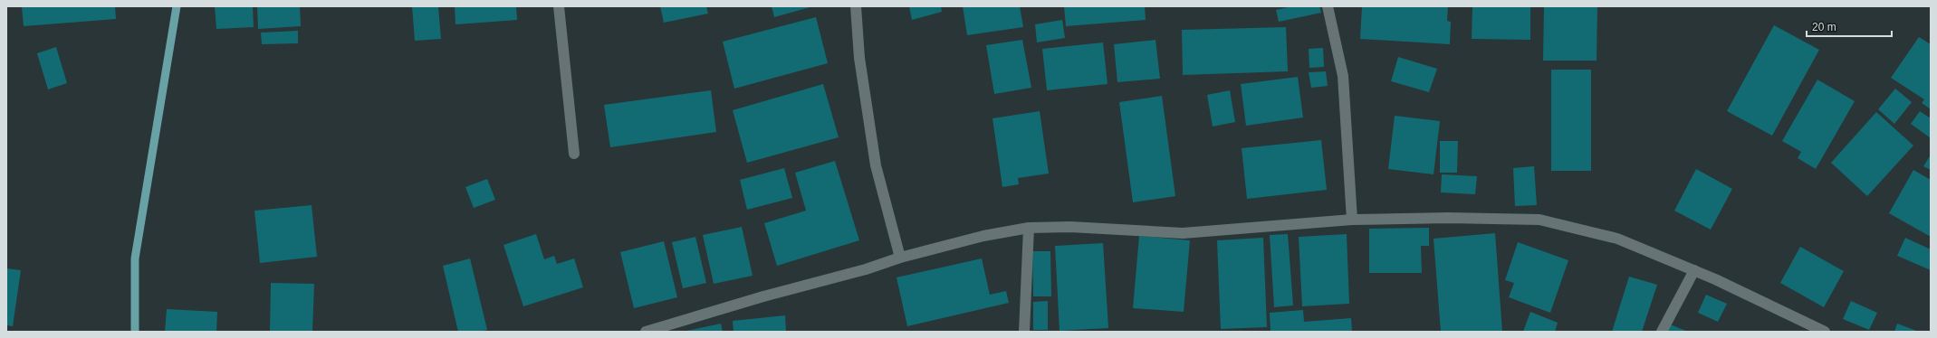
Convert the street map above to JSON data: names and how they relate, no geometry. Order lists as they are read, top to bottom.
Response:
{
  "scale_bar": "20 m"
}
